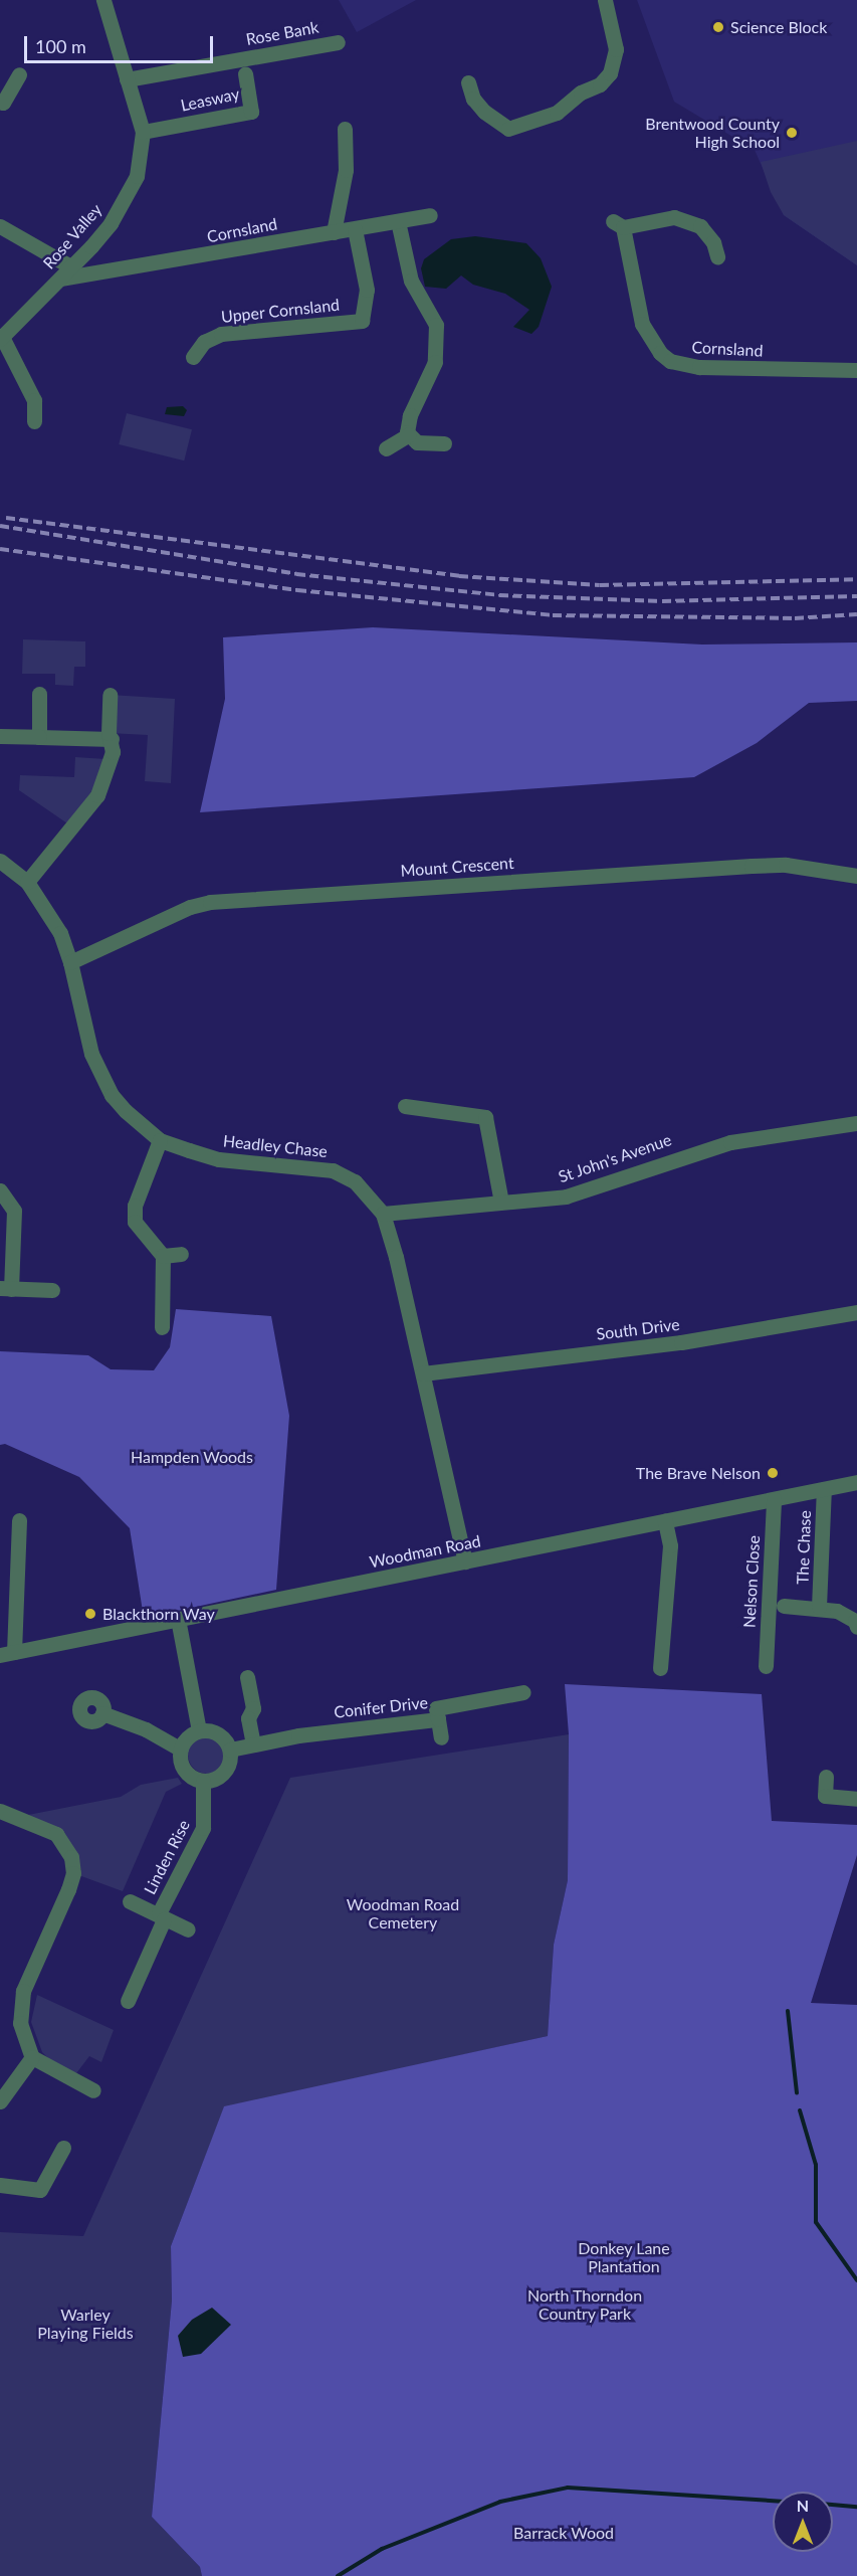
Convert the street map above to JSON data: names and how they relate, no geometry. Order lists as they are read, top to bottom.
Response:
{
  "streets": {
    "street": [
      "Rose Bank",
      "Leasway",
      "Cornsland",
      "Rose Valley",
      "Upper Cornsland",
      "Mount Crescent",
      "Headley Chase",
      "St John's Avenue",
      "South Drive",
      "The Chase",
      "Woodman Road",
      "Nelson Close",
      "Conifer Drive",
      "Linden Rise"
    ]
  },
  "crossings": [
    ["Rose Bank", "Rose Valley"],
    ["Leasway", "Rose Valley"],
    ["Cornsland", "Rose Valley"],
    ["Cornsland", "Upper Cornsland"],
    ["Mount Crescent", "Headley Chase"],
    ["Headley Chase", "St John's Avenue"],
    ["Headley Chase", "South Drive"],
    ["Headley Chase", "Woodman Road"],
    ["The Chase", "Woodman Road"],
    ["Woodman Road", "Nelson Close"],
    ["Conifer Drive", "Linden Rise"]
  ],
  "parks": [
    "Hampden Woods",
    "Woodman Road Cemetery",
    "Donkey Lane Plantation",
    "North Thorndon Country Park",
    "Warley Playing Fields",
    "Barrack Wood"
  ],
  "places": [
    "Science Block",
    "Brentwood County High School",
    "The Brave Nelson",
    "Blackthorn Way"
  ],
  "scale_bar": "100 m",
  "north": "top"
}
